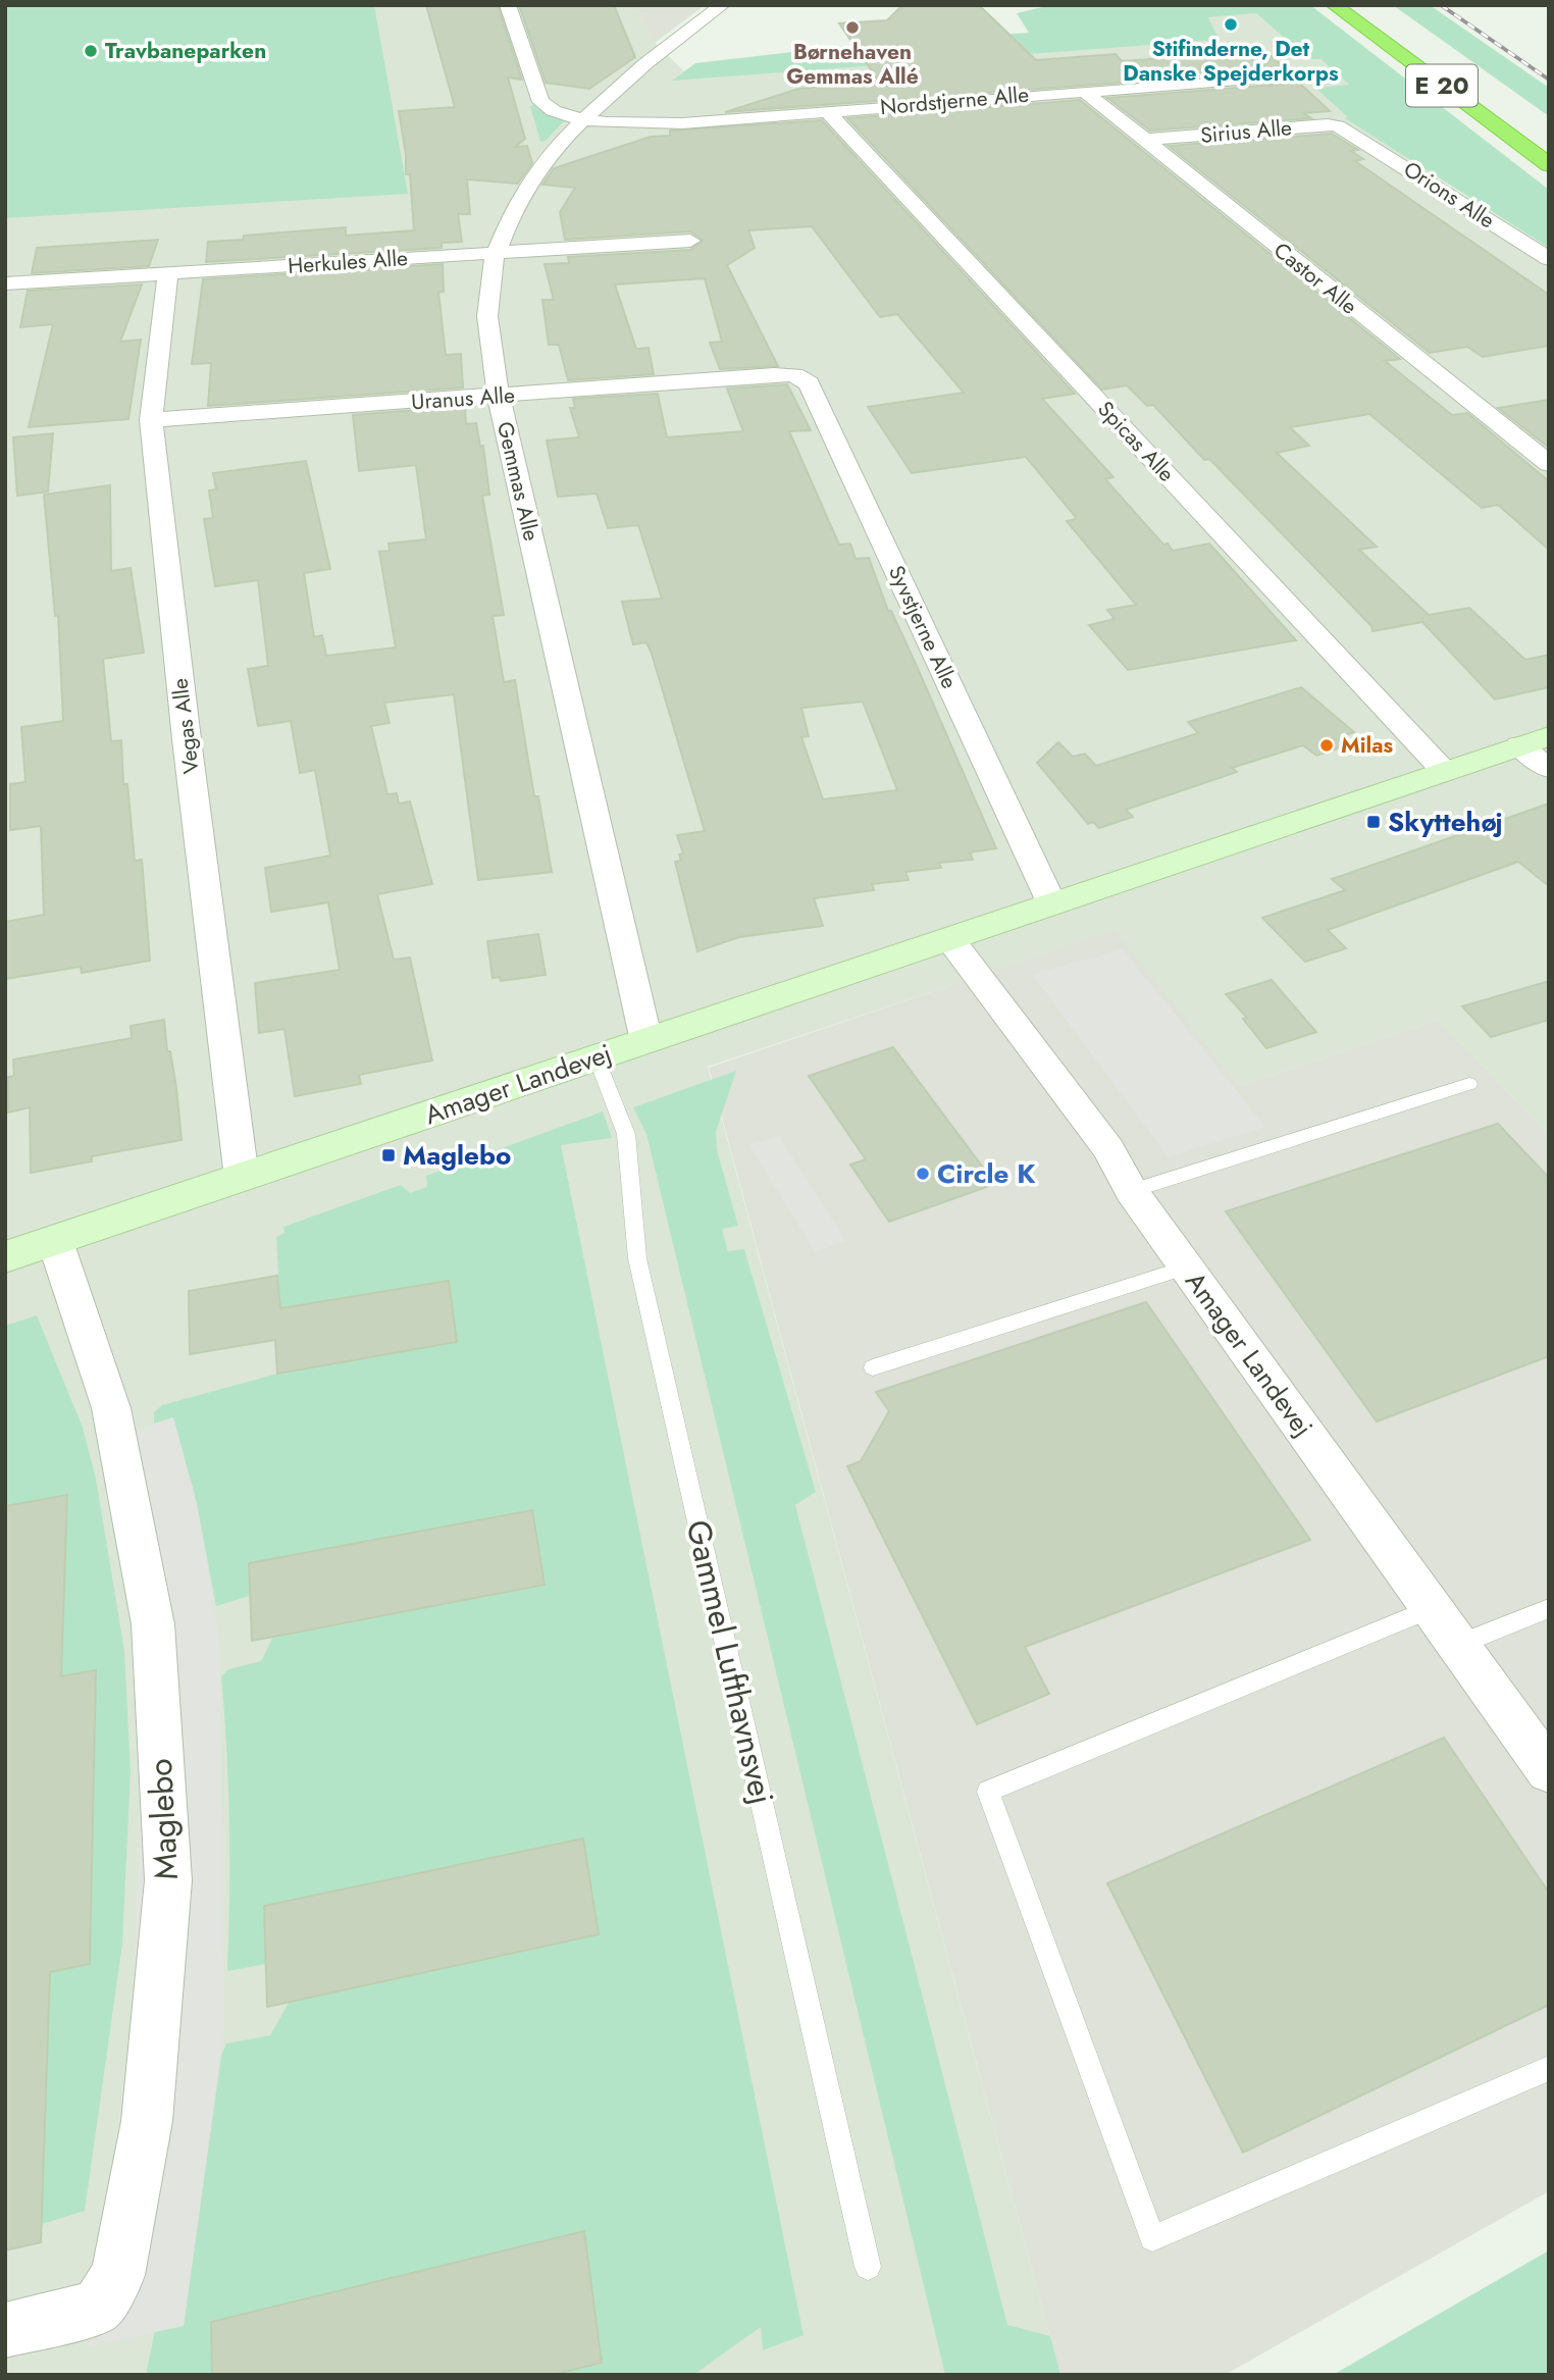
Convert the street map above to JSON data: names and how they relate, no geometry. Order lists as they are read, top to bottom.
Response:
{
  "streets": {
    "highway": ["E 20"],
    "street": [
      "Nordstjerne Alle",
      "Sirius Alle",
      "Orions Alle",
      "Herkules Alle",
      "Castor Alle",
      "Uranus Alle",
      "Spicas Alle",
      "Gemmas Alle",
      "Syvstjerne Alle",
      "Vegas Alle",
      "Amager Landevej",
      "Maglebo"
    ],
    "lane": ["Gammel Lufthavnsvej"]
  },
  "crossings": [
    ["Nordstjerne Alle", "Castor Alle"],
    ["Nordstjerne Alle", "Spicas Alle"],
    ["Nordstjerne Alle", "Gemmas Alle"],
    ["Sirius Alle", "Orions Alle"],
    ["Sirius Alle", "Castor Alle"],
    ["Herkules Alle", "Gemmas Alle"],
    ["Herkules Alle", "Vegas Alle"],
    ["Uranus Alle", "Gemmas Alle"],
    ["Uranus Alle", "Syvstjerne Alle"],
    ["Uranus Alle", "Vegas Alle"],
    ["Spicas Alle", "Amager Landevej"],
    ["Gemmas Alle", "Amager Landevej"],
    ["Syvstjerne Alle", "Amager Landevej"],
    ["Vegas Alle", "Amager Landevej"],
    ["Amager Landevej", "Gammel Lufthavnsvej"],
    ["Amager Landevej", "Maglebo"]
  ],
  "places": {
    "other": [
      "Stifinderne, Det Danske Spejderkorps",
      "Børnehaven Gemmas Allé",
      "Travbaneparken",
      "Milas",
      "Circle K"
    ],
    "transit": ["Skyttehøj", "Maglebo"]
  }
}
